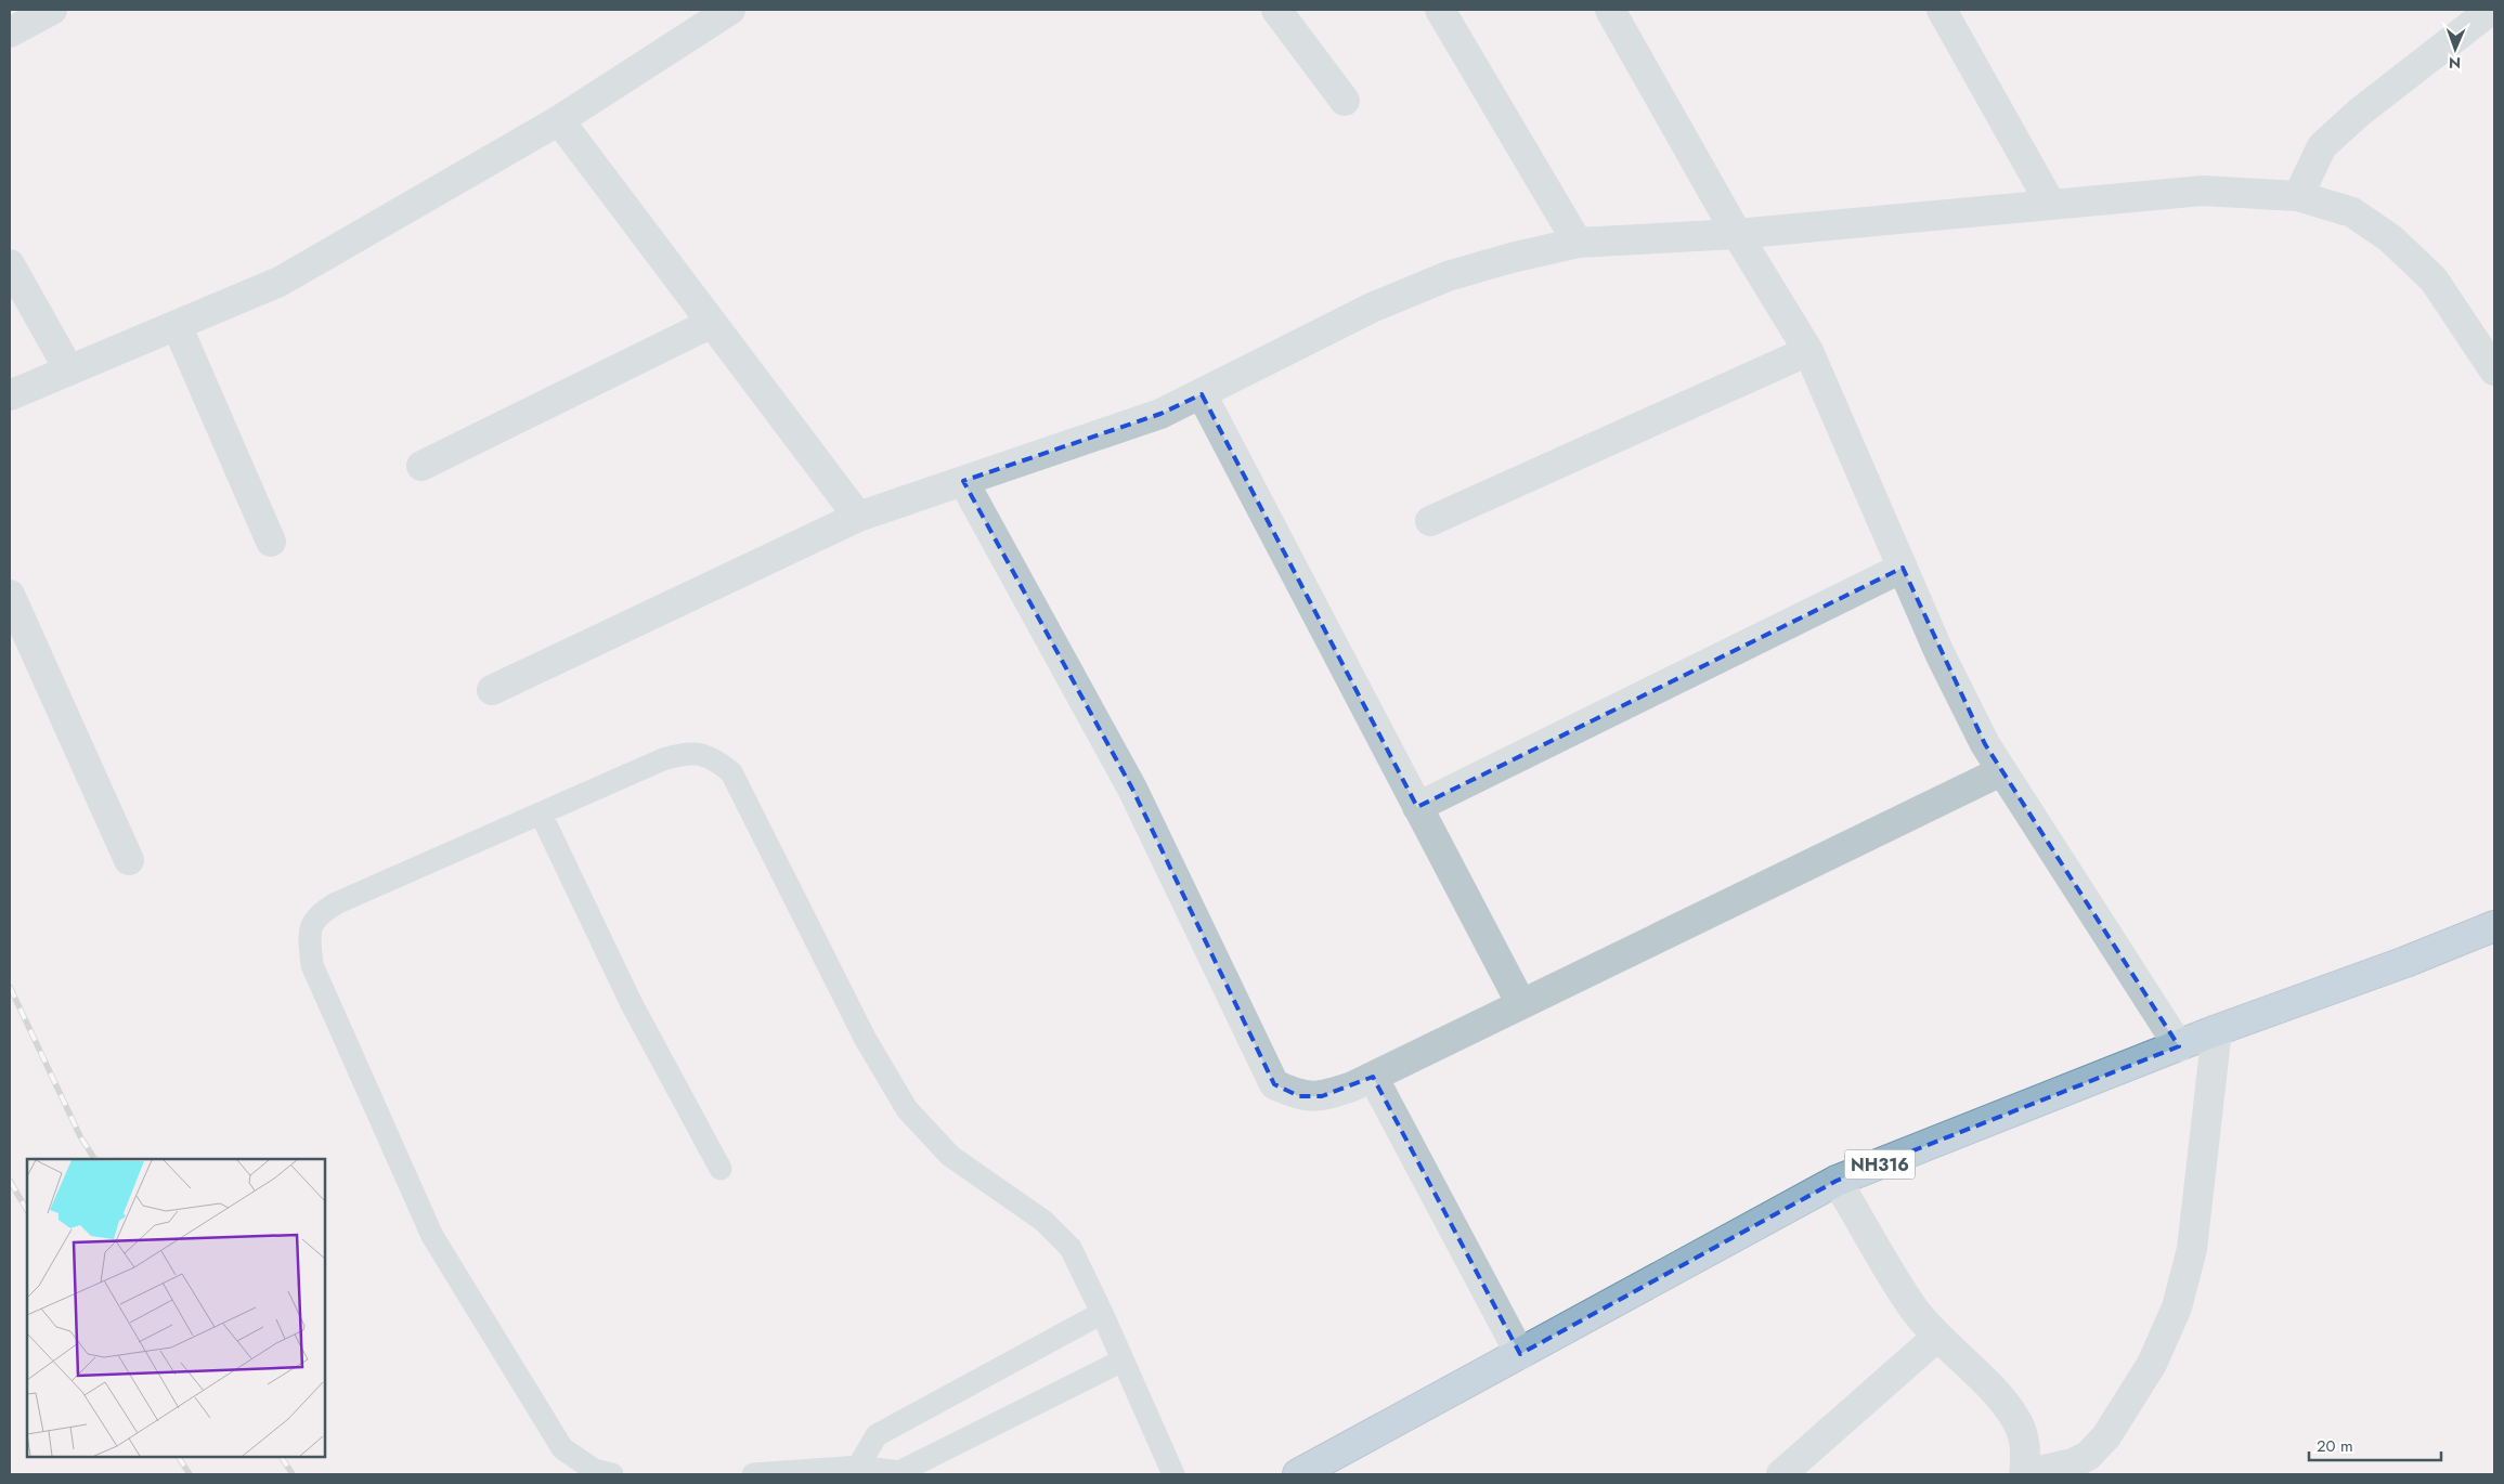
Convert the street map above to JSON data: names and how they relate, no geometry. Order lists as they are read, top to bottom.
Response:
{
  "streets": {
    "highway": ["NH316"]
  },
  "scale_bar": "20 m",
  "north": "bottom"
}
